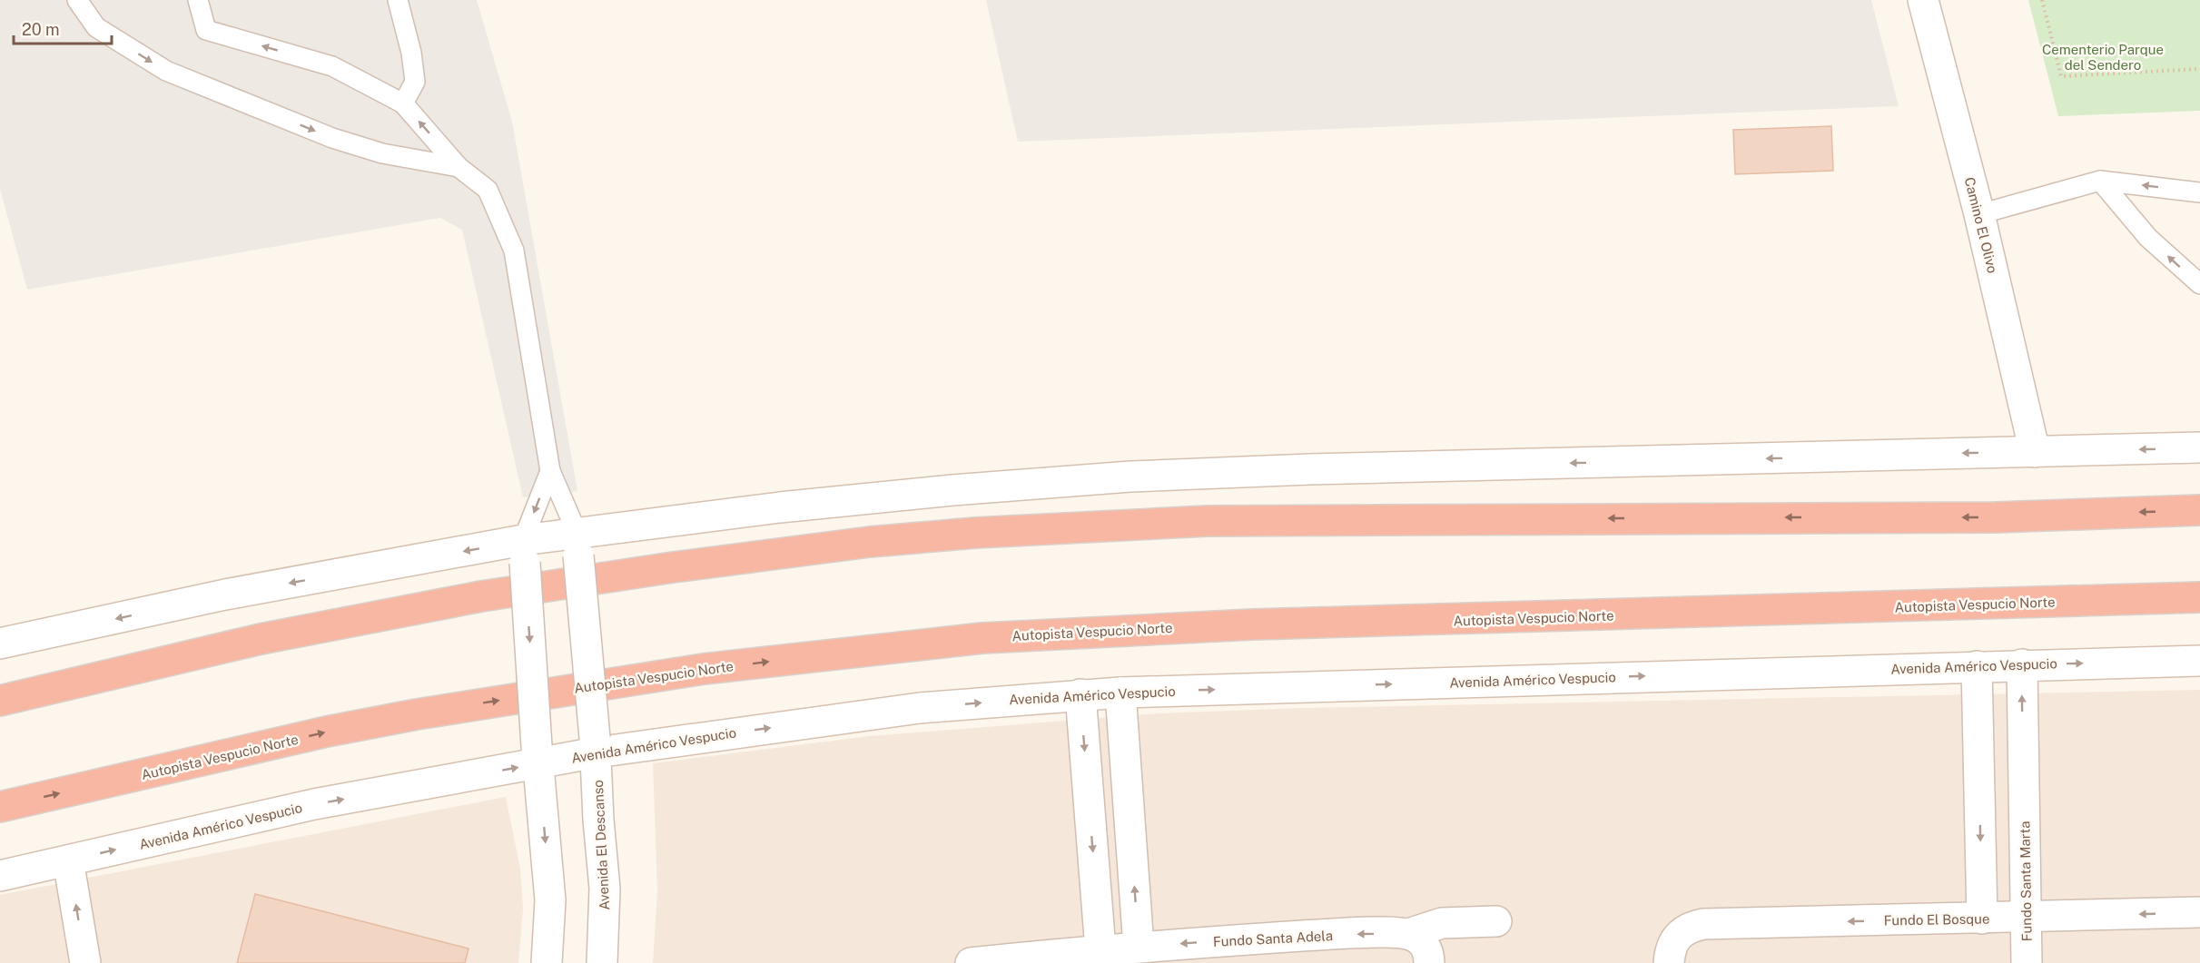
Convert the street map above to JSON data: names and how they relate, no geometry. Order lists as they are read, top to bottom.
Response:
{
  "streets": {
    "highway": ["Autopista Vespucio Norte"],
    "main road": [
      "Camino El Olivo",
      "Avenida Américo Vespucio",
      "Avenida El Descanso",
      "Fundo Santa Marta",
      "Fundo El Bosque",
      "Fundo Santa Adela"
    ]
  },
  "crossings": [
    ["Avenida Américo Vespucio", "Avenida El Descanso"],
    ["Avenida Américo Vespucio", "Fundo Santa Marta"],
    ["Fundo Santa Marta", "Fundo El Bosque"]
  ],
  "one_way": ["Fundo El Bosque", "Fundo Santa Adela"],
  "parks": ["Cementerio Parque del Sendero"],
  "scale_bar": "20 m"
}
